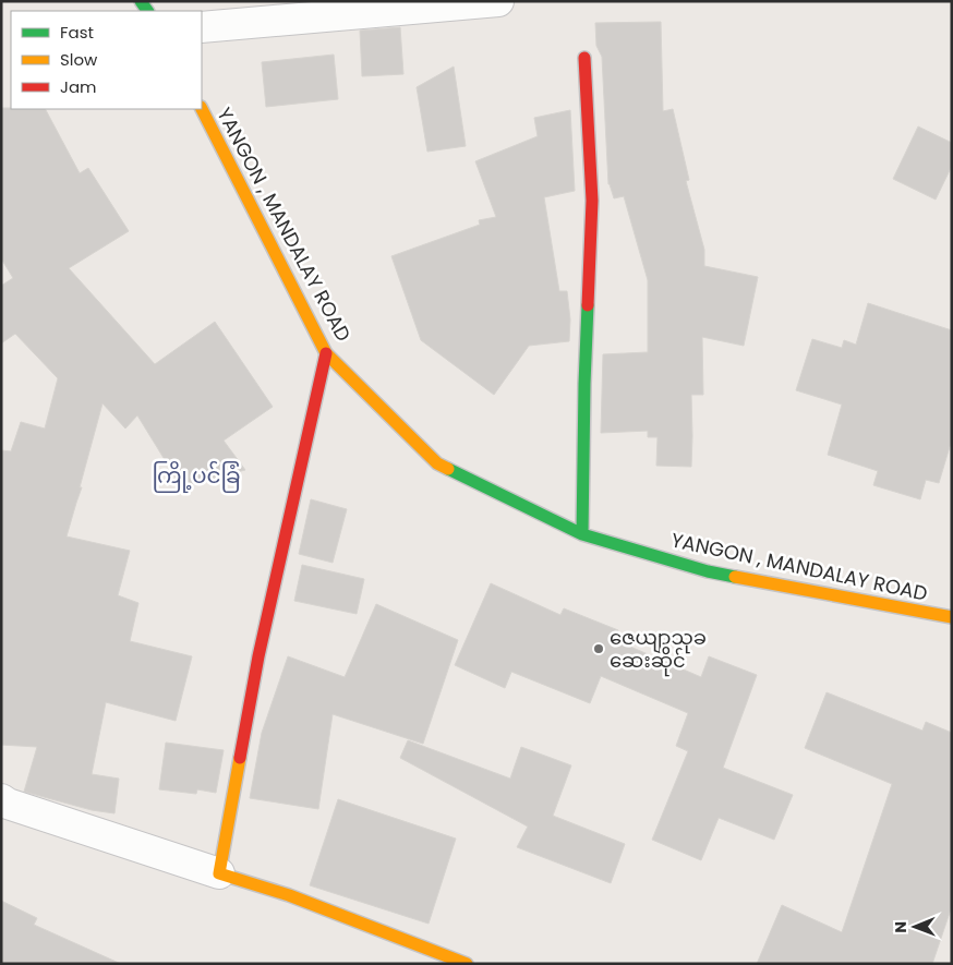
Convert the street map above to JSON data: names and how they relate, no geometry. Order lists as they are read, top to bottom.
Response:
{
  "streets": {
    "main road": ["YANGON , MANDALAY ROAD"]
  },
  "districts": ["ကြို့ပင်ခြံ"],
  "places": ["ဇေယျာသုခ ဆေးဆိုင်"],
  "legend": ["Fast", "Slow", "Jam"],
  "north": "left"
}
